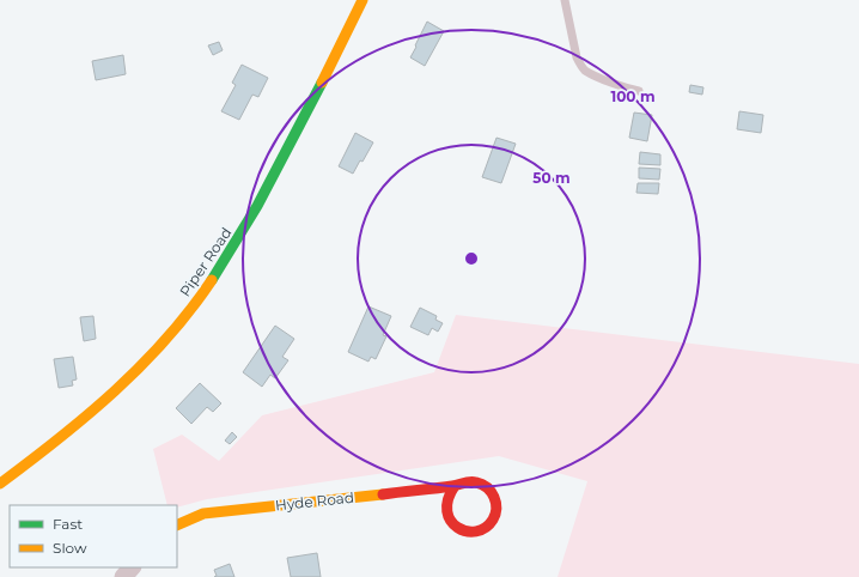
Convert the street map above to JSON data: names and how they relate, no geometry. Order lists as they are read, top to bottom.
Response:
{
  "streets": {
    "street": ["Piper Road", "Hyde Road"]
  },
  "legend": ["Fast", "Slow"],
  "rings": ["100 m", "50 m"]
}
